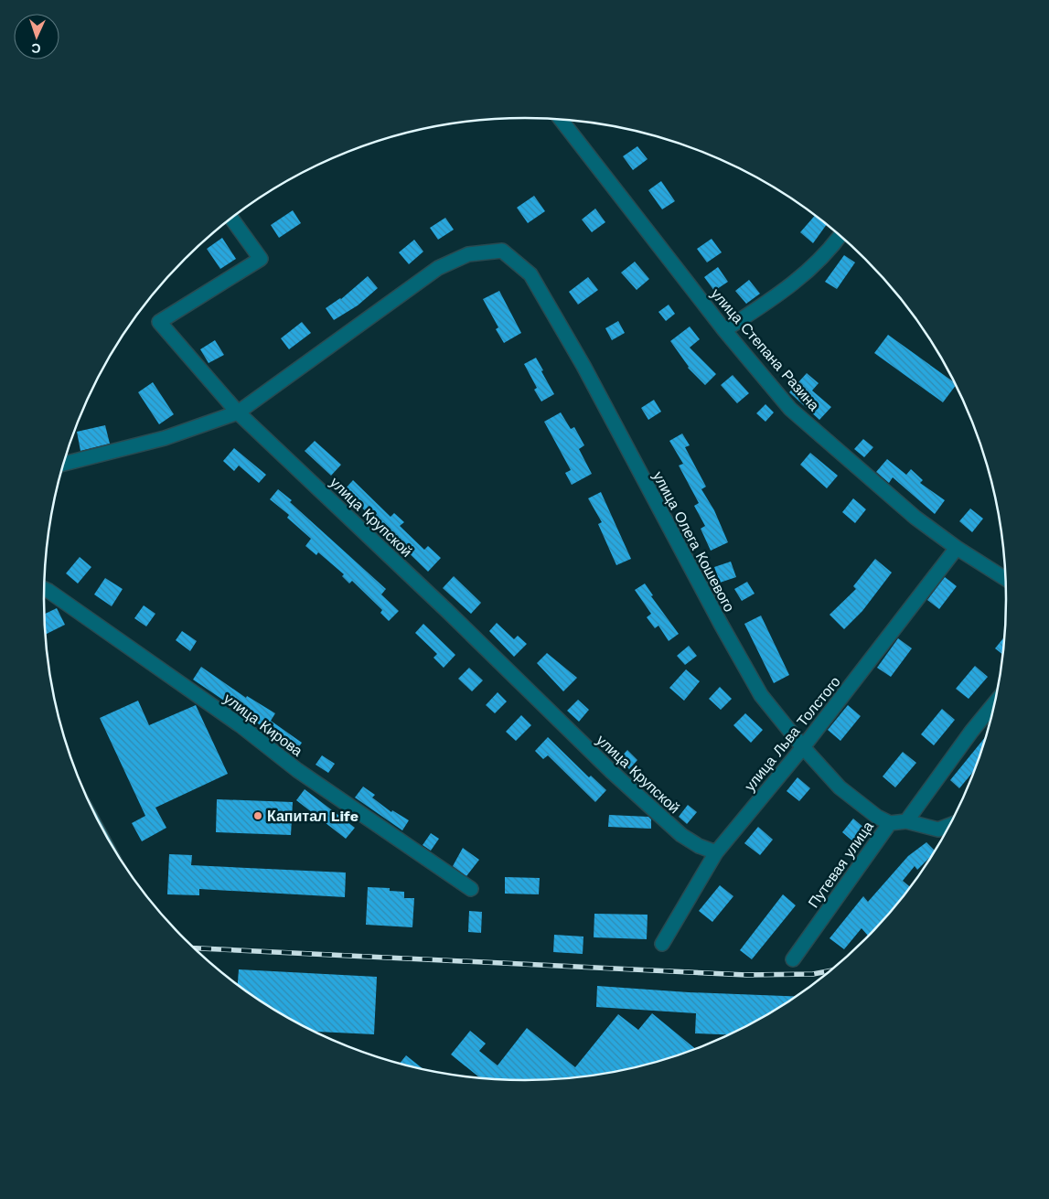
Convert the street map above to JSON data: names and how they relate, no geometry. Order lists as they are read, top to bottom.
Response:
{
  "streets": {
    "street": [
      "улица Степана Разина",
      "улица Крупской",
      "улица Олега Кошевого",
      "улица Кирова",
      "улица Льва Толстого",
      "Путевая улица"
    ]
  },
  "crossings": [
    ["улица Степана Разина", "улица Льва Толстого"],
    ["улица Крупской", "улица Олега Кошевого"],
    ["улица Крупской", "улица Льва Толстого"],
    ["улица Олега Кошевого", "улица Льва Толстого"],
    ["улица Олега Кошевого", "Путевая улица"]
  ],
  "places": ["Капитал Life"],
  "north": "bottom"
}
